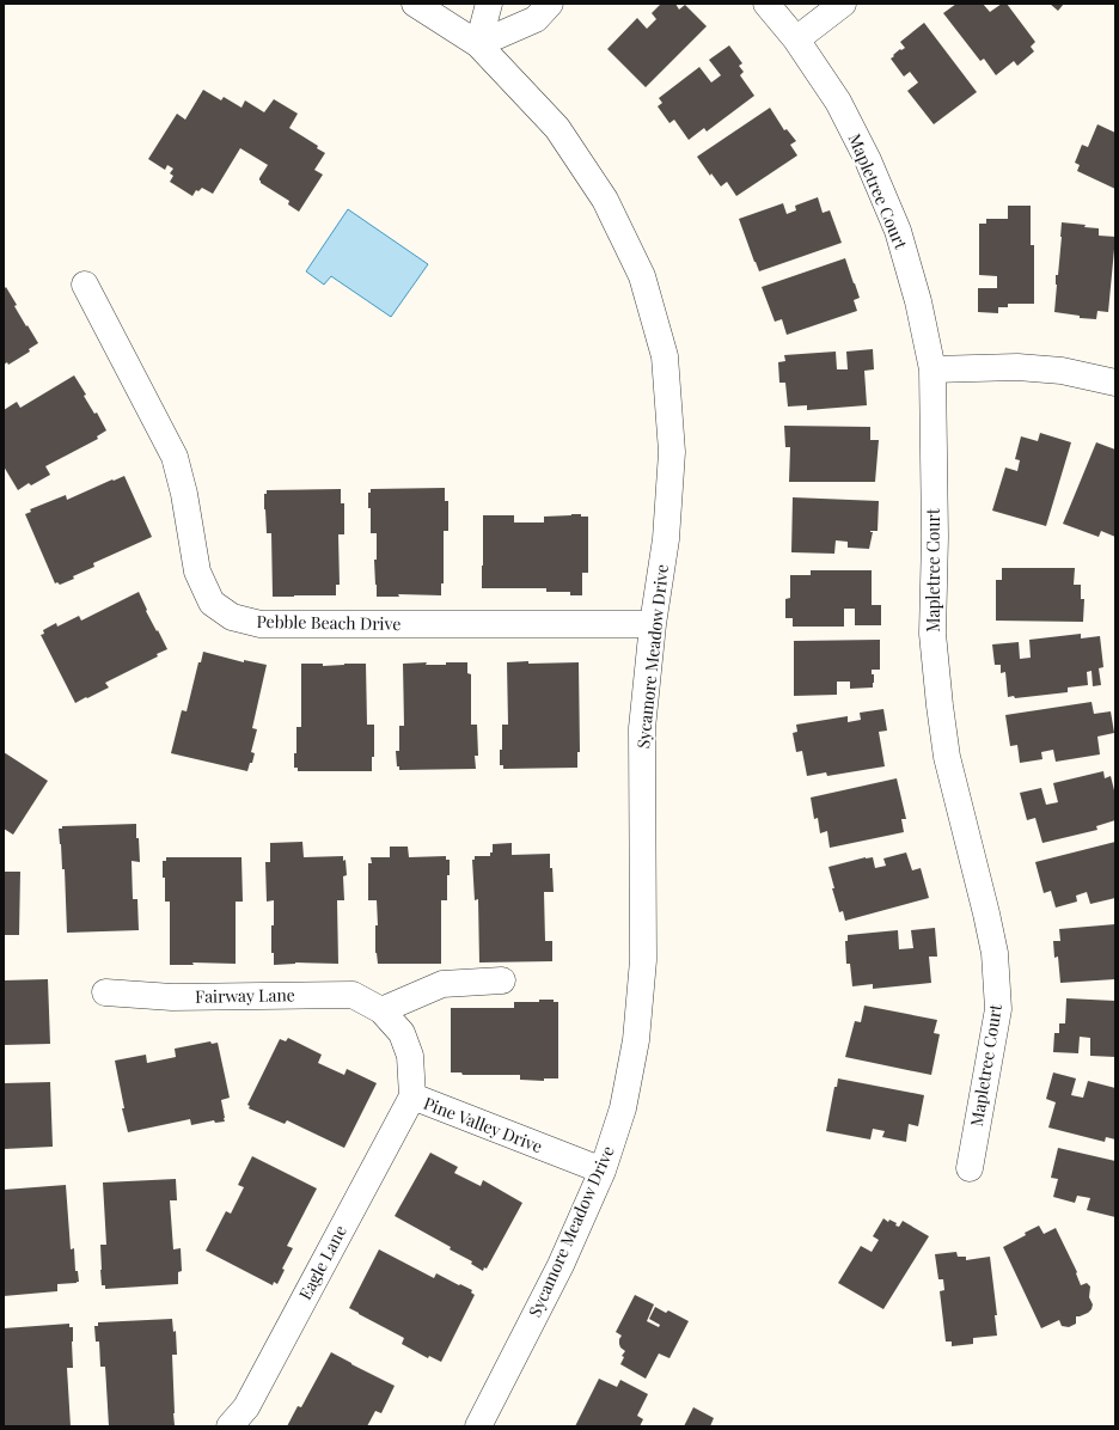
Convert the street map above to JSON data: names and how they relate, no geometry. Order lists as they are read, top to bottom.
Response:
{
  "streets": {
    "street": [
      "Mapletree Court",
      "Pebble Beach Drive",
      "Sycamore Meadow Drive",
      "Fairway Lane",
      "Pine Valley Drive",
      "Eagle Lane"
    ]
  },
  "crossings": [
    ["Pebble Beach Drive", "Sycamore Meadow Drive"],
    ["Sycamore Meadow Drive", "Pine Valley Drive"],
    ["Fairway Lane", "Pine Valley Drive"],
    ["Pine Valley Drive", "Eagle Lane"]
  ]
}
